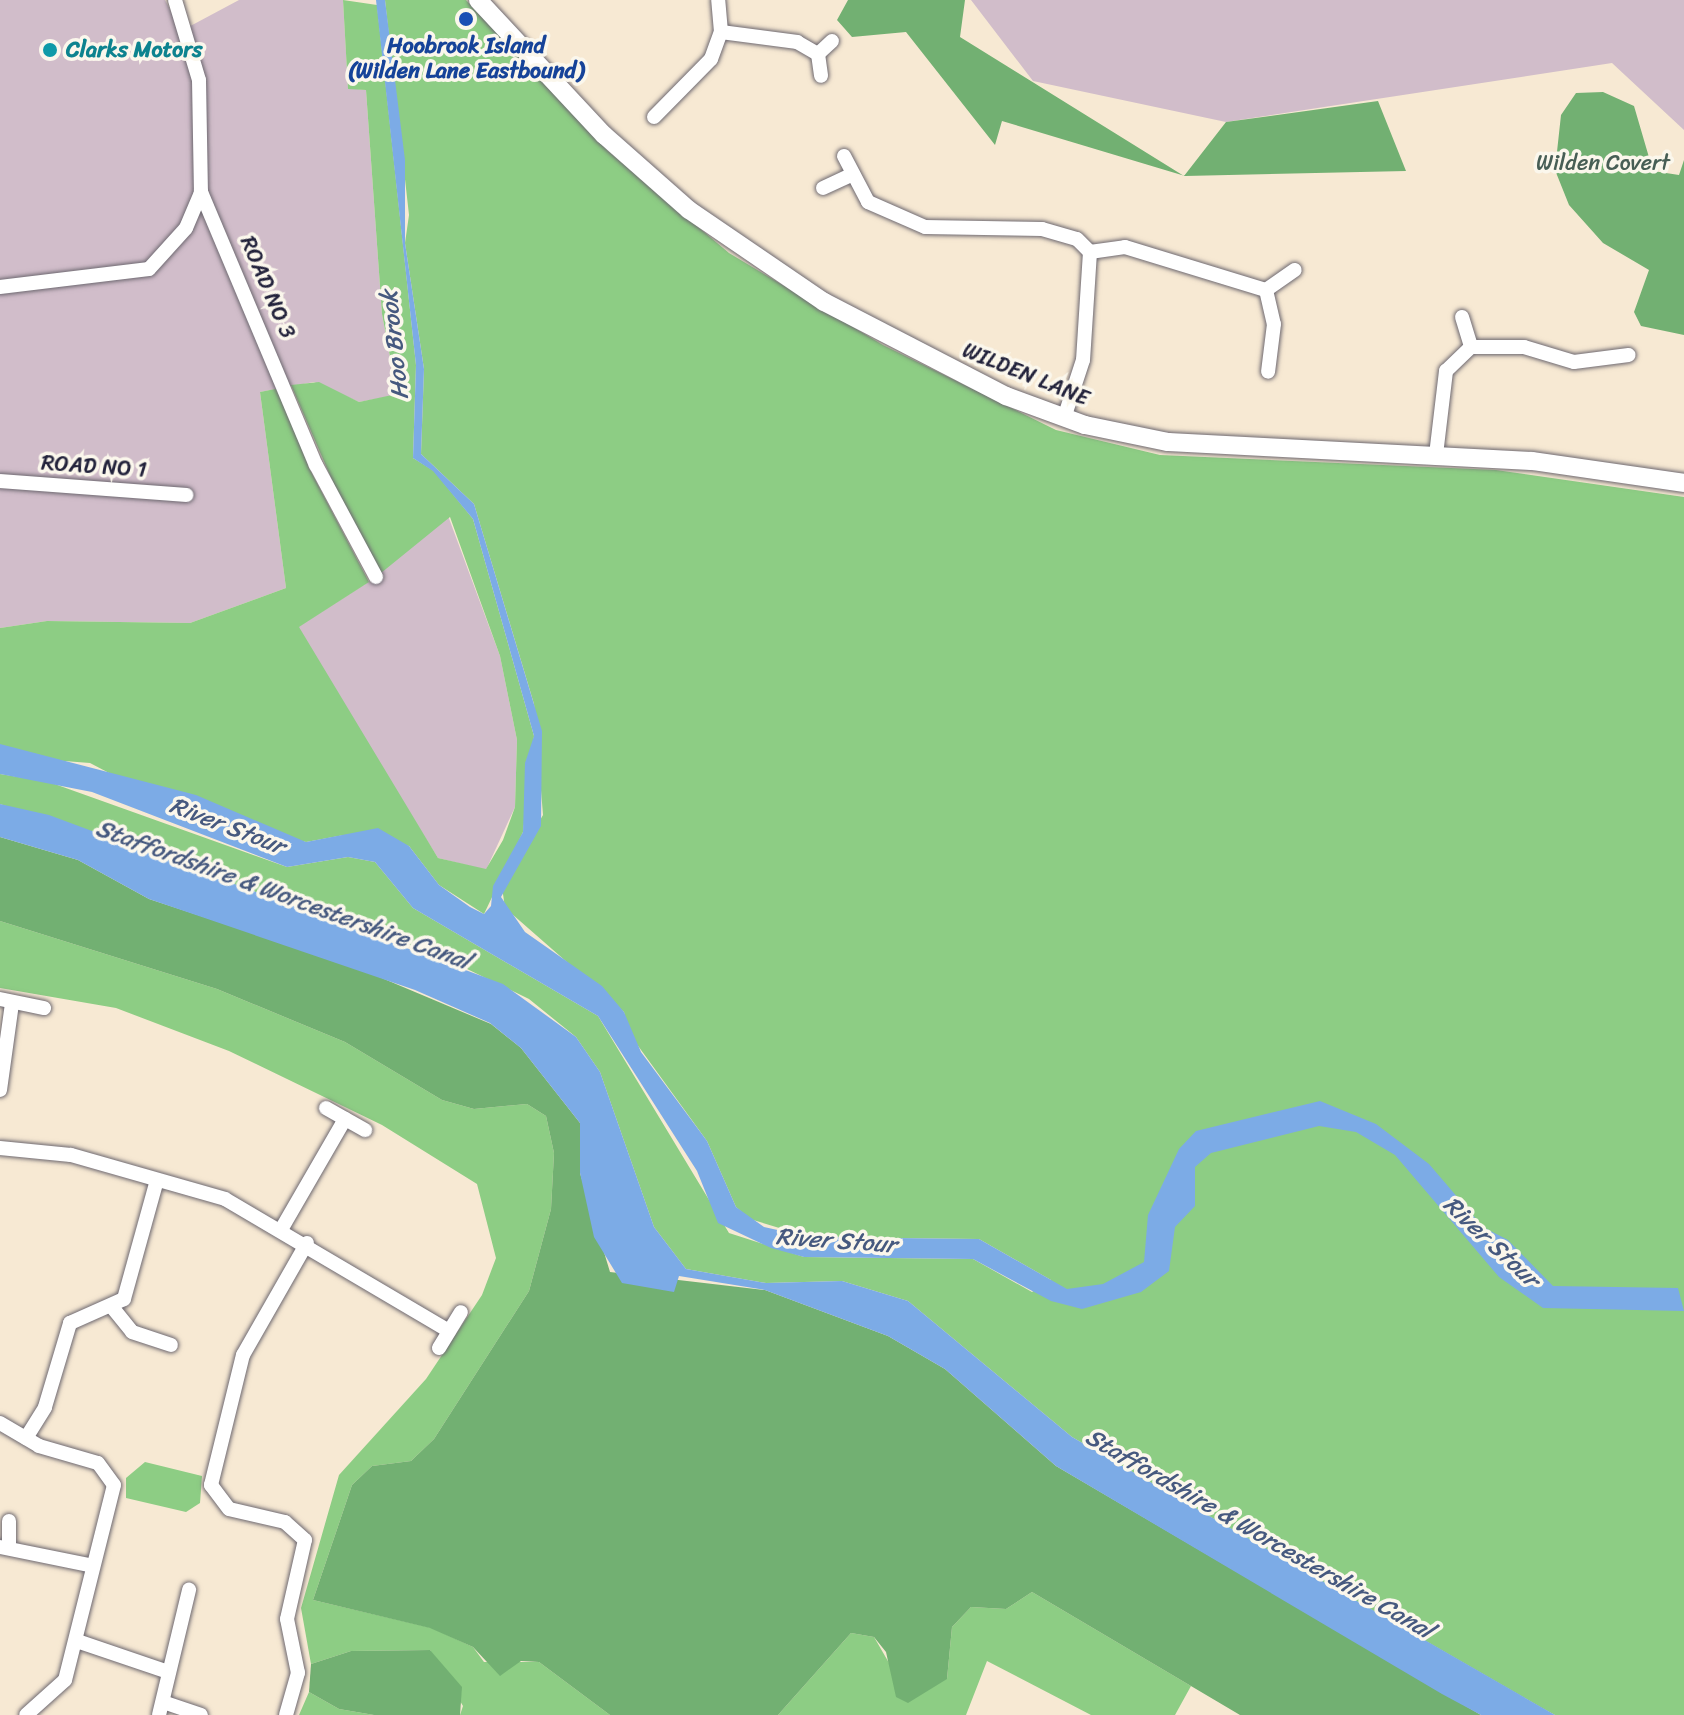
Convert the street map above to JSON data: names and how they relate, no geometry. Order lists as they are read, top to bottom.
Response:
{
  "streets": {
    "street": ["ROAD NO 3", "WILDEN LANE", "ROAD NO 1"]
  },
  "water": ["Hoo Brook", "River Stour", "Staffordshire & Worcestershire Canal"],
  "parks": ["Wilden Covert"],
  "places": ["Hoobrook Island (Wilden Lane Eastbound)", "Clarks Motors"]
}
